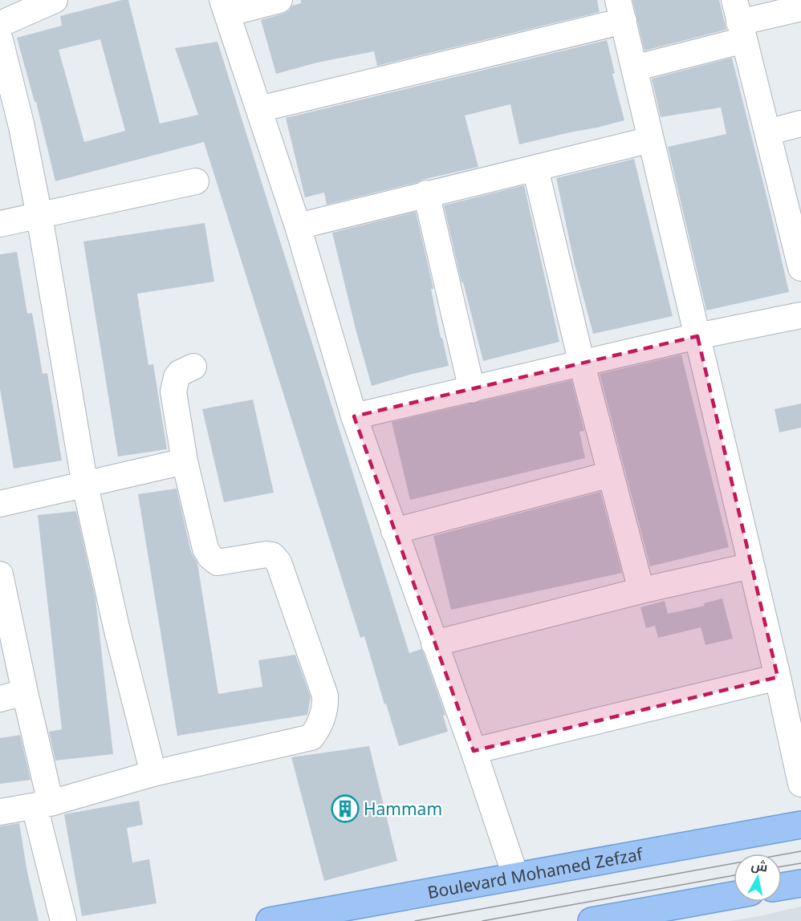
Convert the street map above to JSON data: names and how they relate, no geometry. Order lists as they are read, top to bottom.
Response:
{
  "streets": {
    "main road": ["Boulevard Mohamed Zefzaf"]
  },
  "places": {
    "building": ["Hammam"]
  },
  "north": "top"
}
